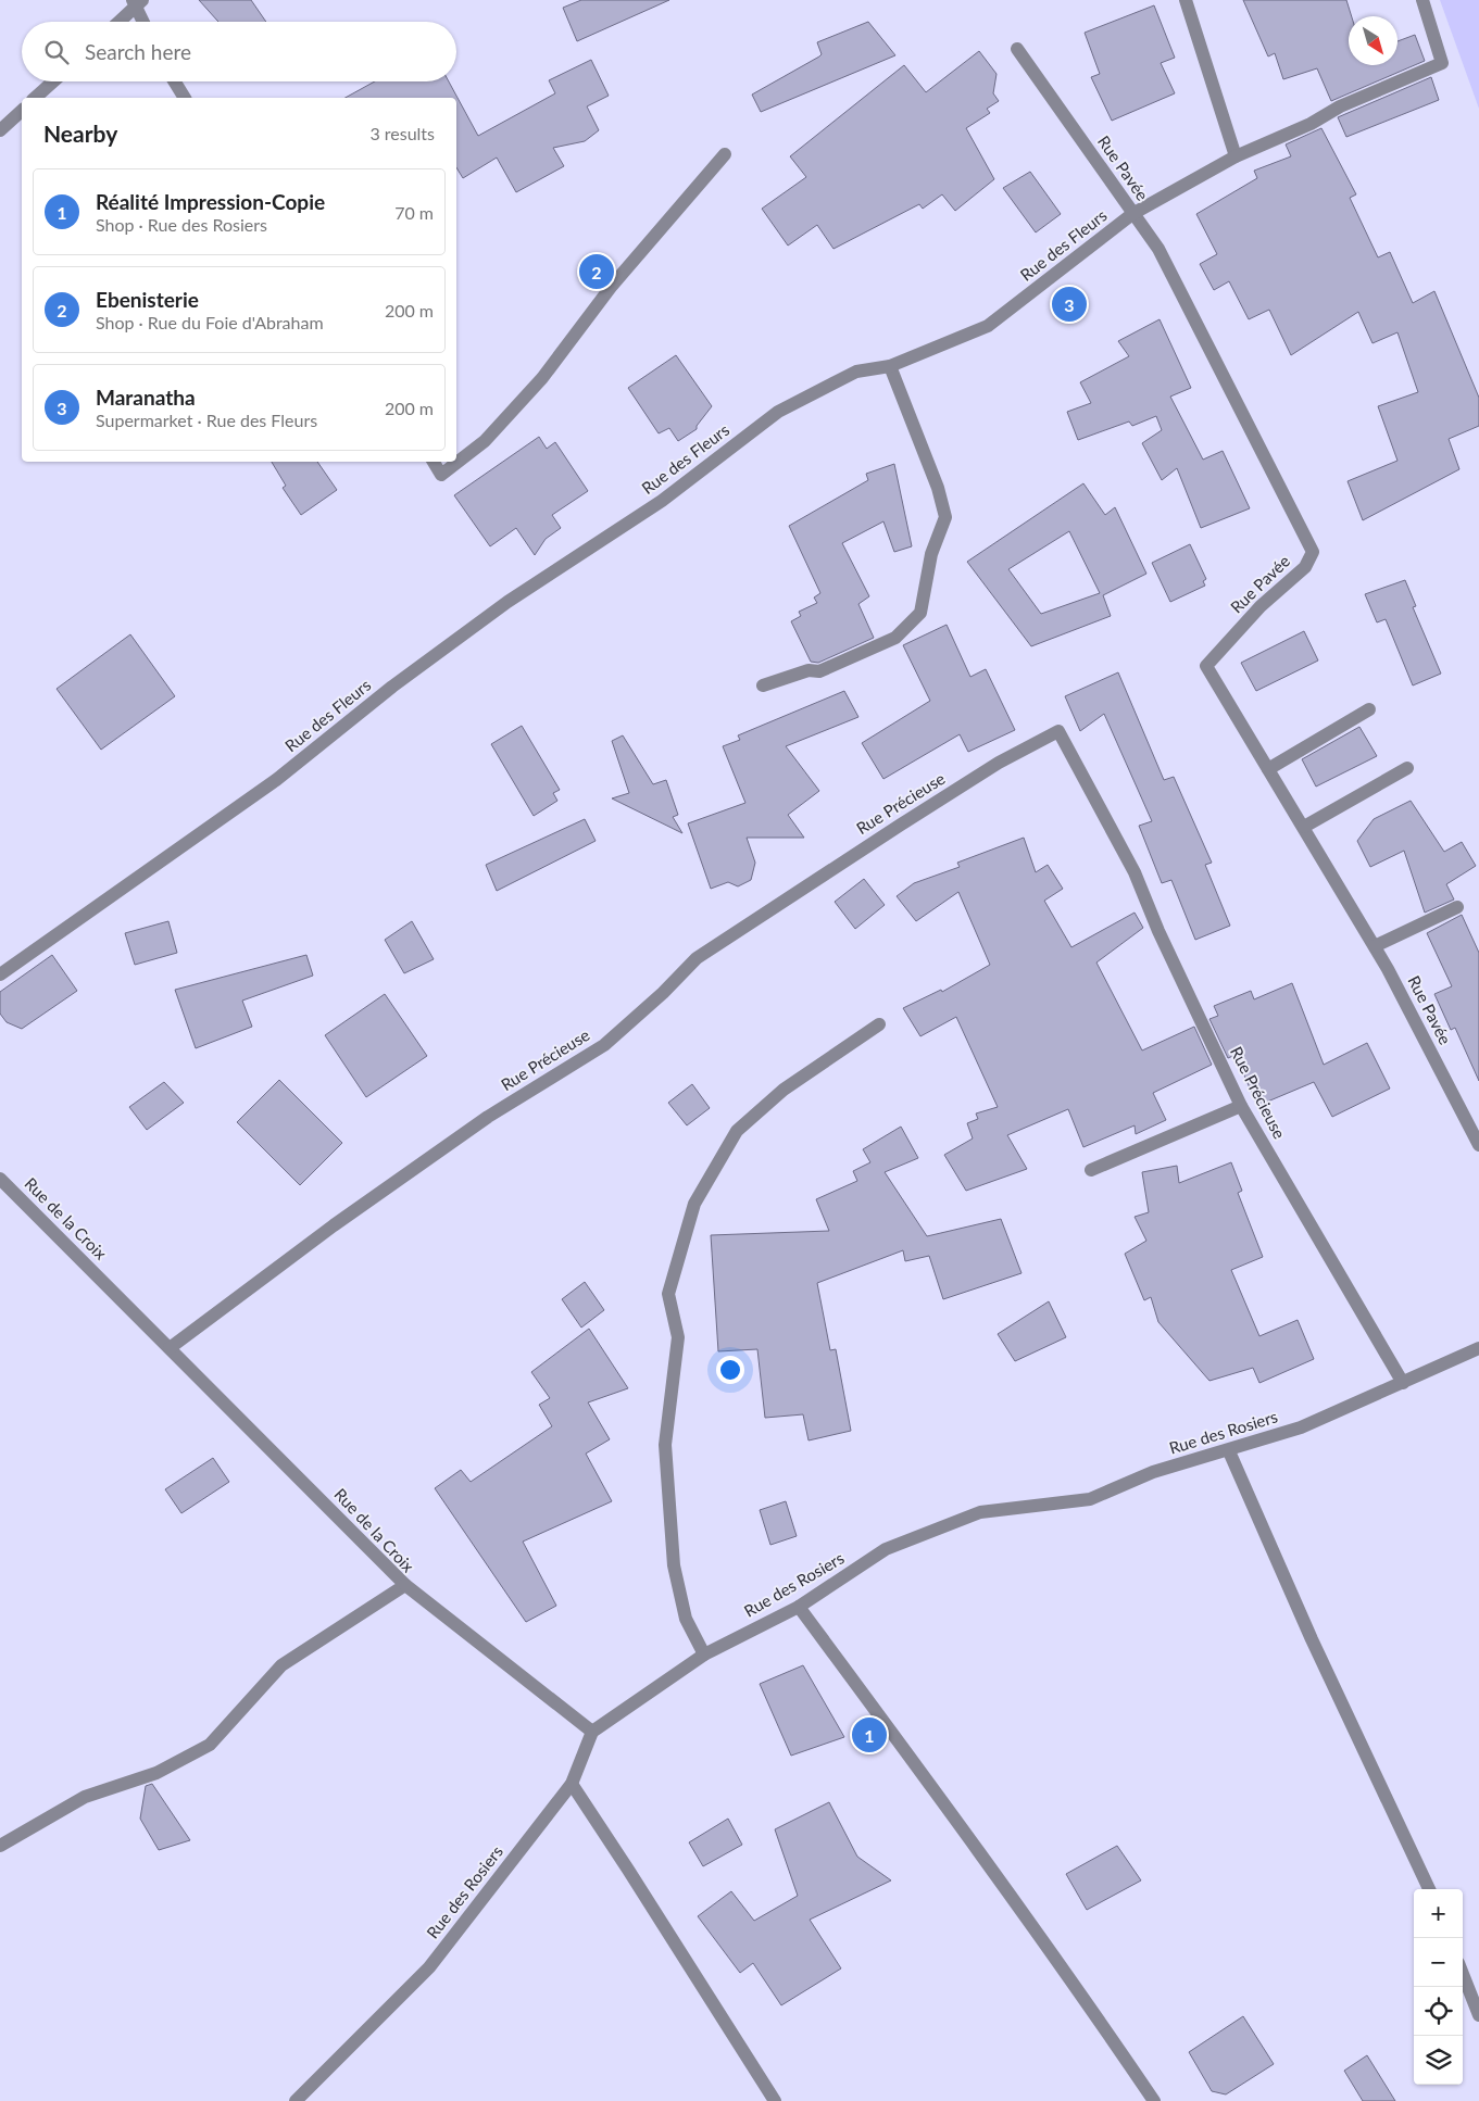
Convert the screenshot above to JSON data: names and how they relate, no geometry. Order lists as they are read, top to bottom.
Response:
{
  "streets": {
    "street": [
      "Rue Pavée",
      "Rue des Fleurs",
      "Rue Précieuse",
      "Rue de la Croix",
      "Rue des Rosiers"
    ]
  },
  "crossings": [
    ["Rue Pavée", "Rue des Fleurs"],
    ["Rue Précieuse", "Rue de la Croix"],
    ["Rue Précieuse", "Rue des Rosiers"]
  ],
  "north": "bottom right",
  "page": {
    "search": "Search here",
    "heading": ["Nearby", "3 results"],
    "list": [
      {
        "mark": "1",
        "name": "Réalité Impression-Copie",
        "note": "Shop · Rue des Rosiers",
        "value": "70 m"
      },
      {
        "mark": "2",
        "name": "Ebenisterie",
        "note": "Shop · Rue du Foie d'Abraham",
        "value": "200 m"
      },
      {
        "mark": "3",
        "name": "Maranatha",
        "note": "Supermarket · Rue des Fleurs",
        "value": "200 m"
      }
    ],
    "pins": ["2", "3", "1"],
    "map_buttons": ["+", "−"]
  }
}
